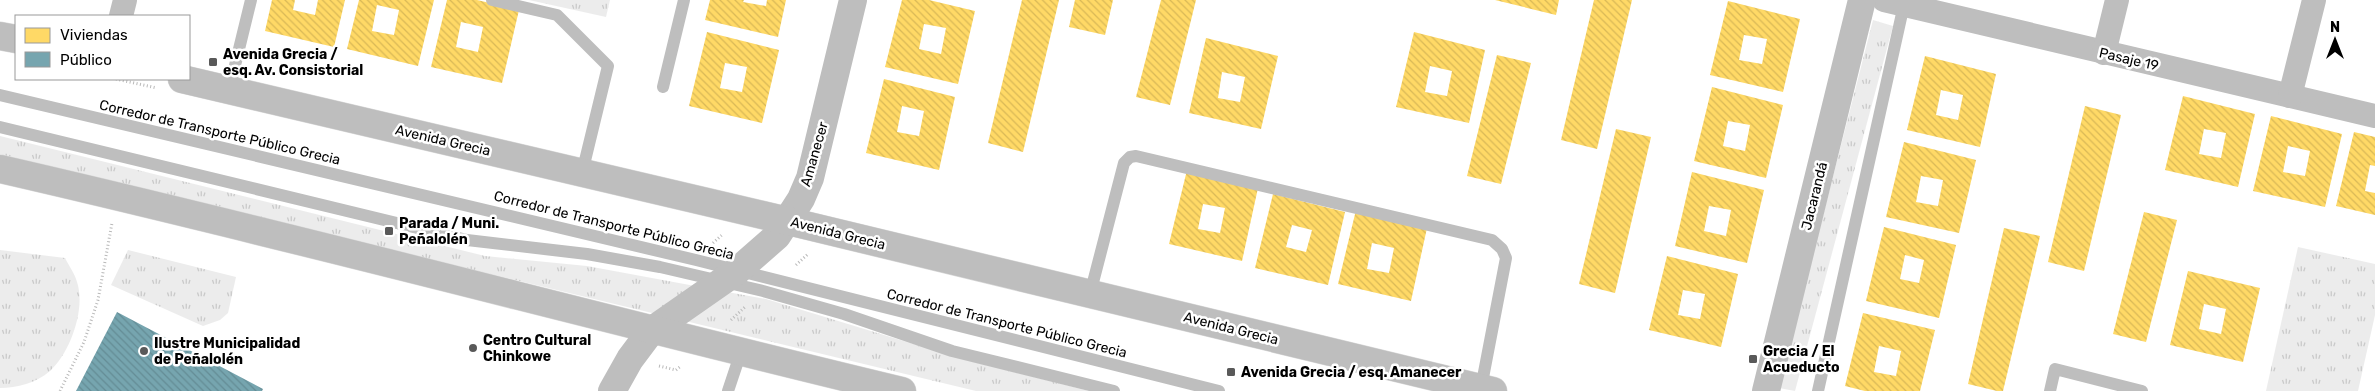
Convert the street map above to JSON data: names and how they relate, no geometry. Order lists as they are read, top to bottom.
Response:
{
  "streets": {
    "main road": ["Avenida Grecia", "Amanecer", "Jacarandá"],
    "street": ["Pasaje 19"],
    "lane": ["Corredor de Transporte Público Grecia"]
  },
  "crossings": [
    ["Corredor de Transporte Público Grecia", "Amanecer"],
    ["Avenida Grecia", "Amanecer"]
  ],
  "places": {
    "transit": [
      "Avenida Grecia / esq. Av. Consistorial",
      "Parada / Muni. Peñalolén",
      "Grecia / El Acueducto",
      "Avenida Grecia / esq. Amanecer"
    ],
    "other": ["Centro Cultural Chinkowe", "Ilustre Municipalidad de Peñalolén"]
  },
  "legend": ["Viviendas", "Público"],
  "north": "top"
}
